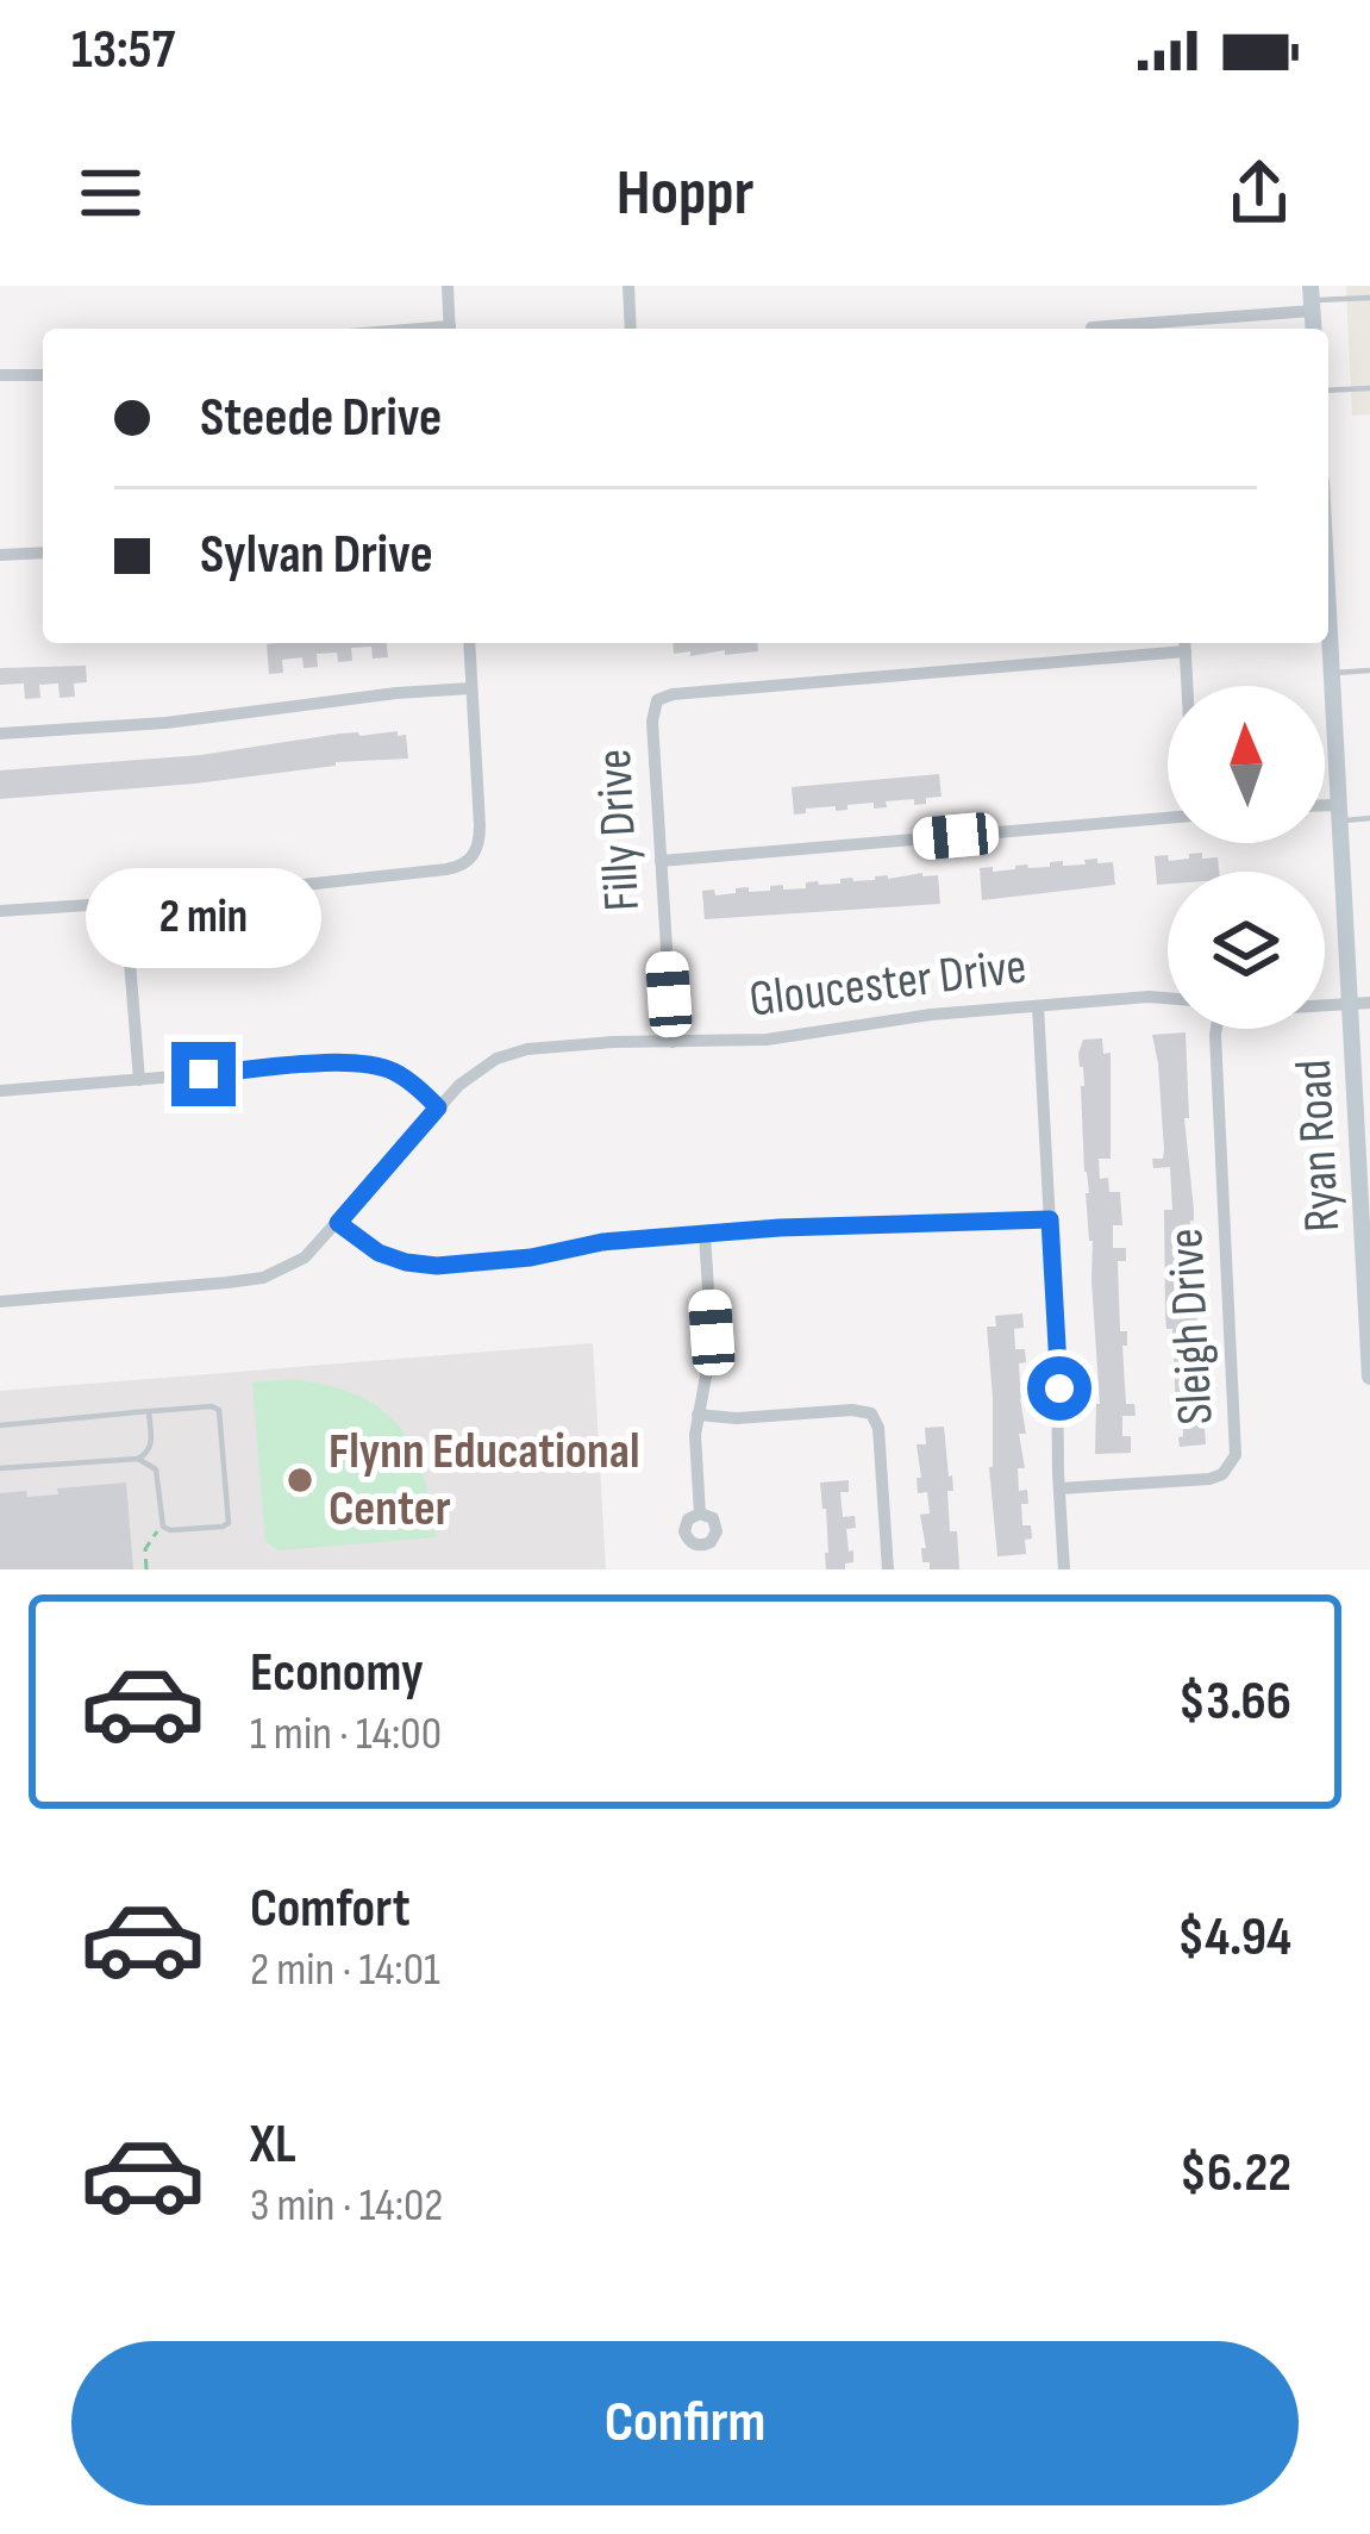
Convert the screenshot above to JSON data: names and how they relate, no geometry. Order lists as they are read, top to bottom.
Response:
{
  "streets": {
    "main road": ["Ryan Road"],
    "street": ["Filly Drive", "Gloucester Drive", "Sleigh Drive"]
  },
  "crossings": [
    ["Filly Drive", "Gloucester Drive"]
  ],
  "places": ["Flynn Educational Center"],
  "north": "top",
  "page": {
    "status": "13:57",
    "header": "Hoppr",
    "banner": ["Steede Drive", "Sylvan Drive"],
    "bubble": "2 min",
    "list": [
      {
        "name": "Economy",
        "note": "1 min · 14:00",
        "value": "$3.66"
      },
      {
        "name": "Comfort",
        "note": "2 min · 14:01",
        "value": "$4.94"
      },
      {
        "name": "XL",
        "note": "3 min · 14:02",
        "value": "$6.22"
      }
    ],
    "buttons": "Confirm"
  }
}
